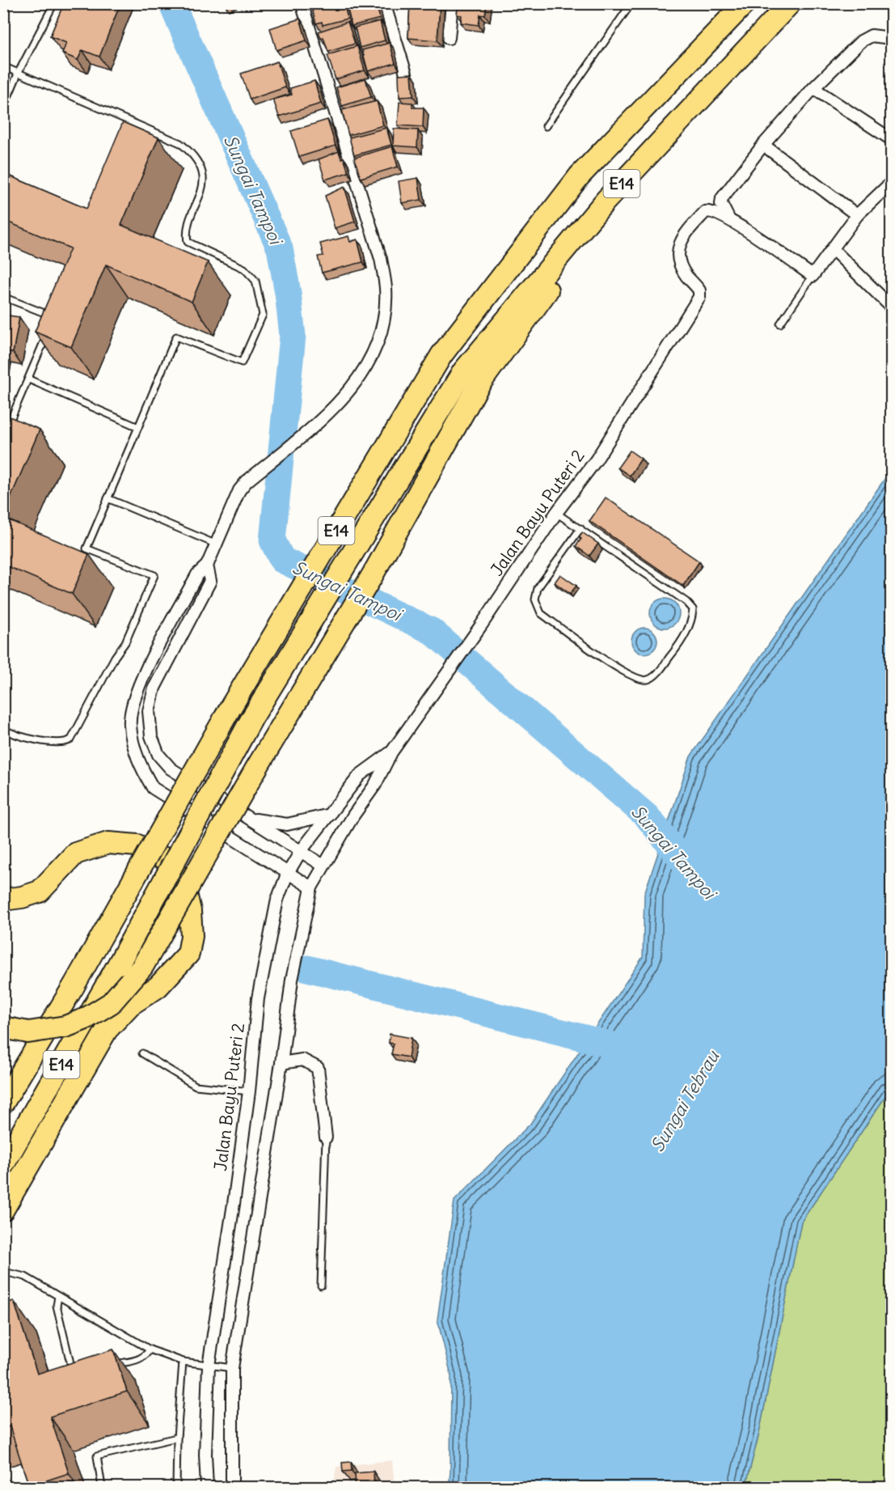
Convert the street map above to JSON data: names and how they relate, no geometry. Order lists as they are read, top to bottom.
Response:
{
  "streets": {
    "highway": ["E14"],
    "street": ["Jalan Bayu Puteri 2"]
  },
  "water": ["Sungai Tampoi", "Sungai Tebrau"]
}
